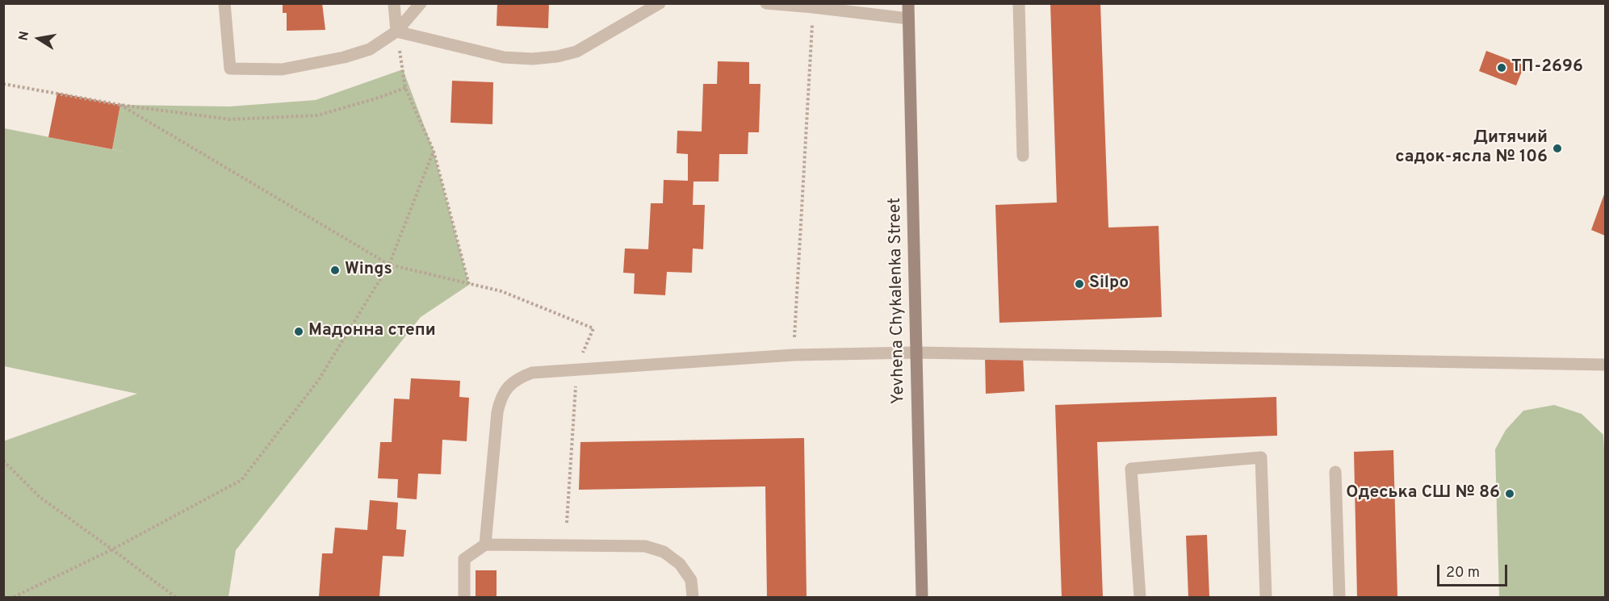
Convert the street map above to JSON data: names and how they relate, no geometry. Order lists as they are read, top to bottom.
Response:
{
  "streets": {
    "main road": ["Yevhena Chykalenka Street"]
  },
  "places": [
    "ТП-2696",
    "Дитячий садок-ясла № 106",
    "Wings",
    "Silpo",
    "Мадонна степи",
    "Одеська СШ № 86"
  ],
  "scale_bar": "20 m",
  "north": "left"
}
